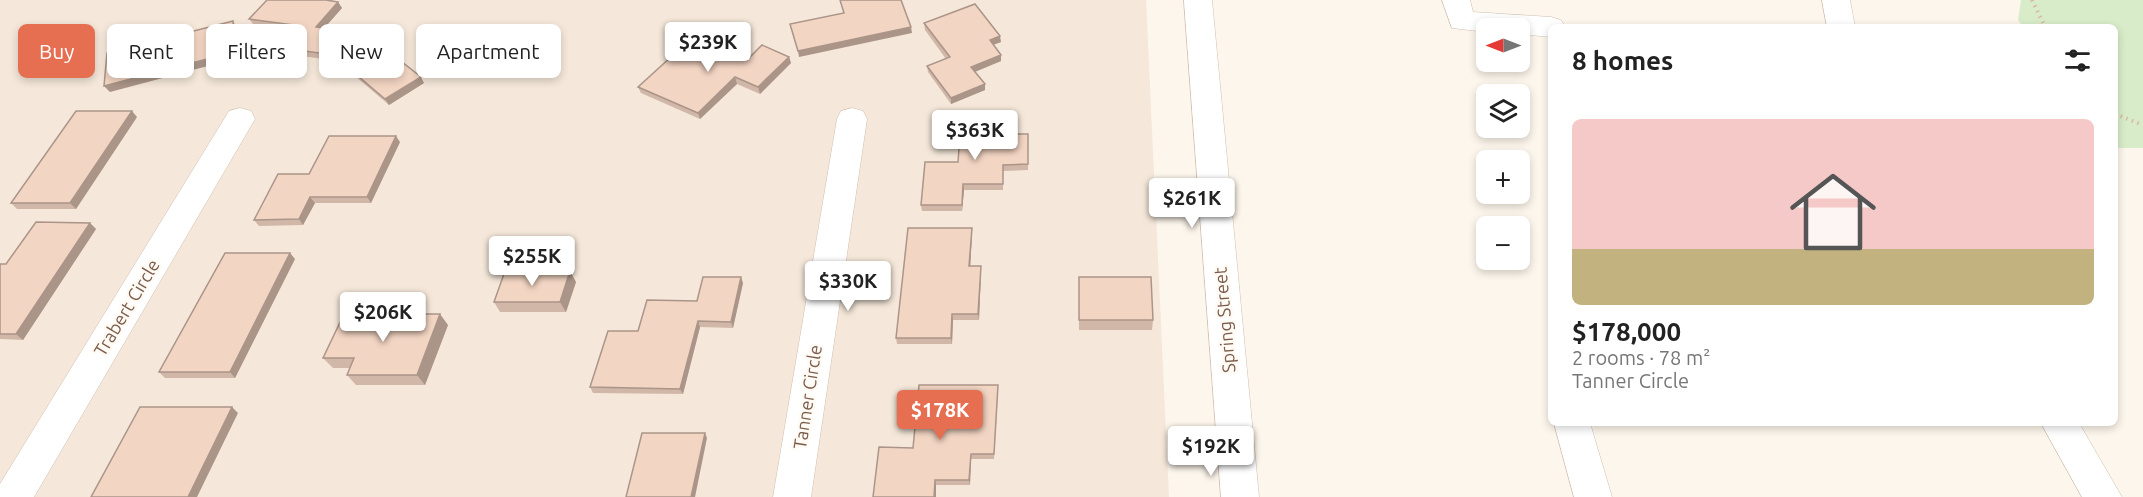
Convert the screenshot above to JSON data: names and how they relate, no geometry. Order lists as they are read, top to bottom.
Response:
{
  "streets": {
    "street": ["Trabert Circle", "Spring Street", "Tanner Circle"]
  },
  "north": "left",
  "page": {
    "map_buttons": ["+", "−"],
    "price": [
      "$239K",
      "$363K",
      "$261K",
      "$255K",
      "$330K",
      "$206K",
      "$178K",
      "$192K"
    ],
    "chip": [
      "Buy",
      "Rent",
      "Filters",
      "New",
      "Apartment"
    ],
    "heading": "8 homes",
    "list": [
      {
        "name": "$178,000",
        "note": "2 rooms · 78 m² · Tanner Circle"
      }
    ]
  }
}
